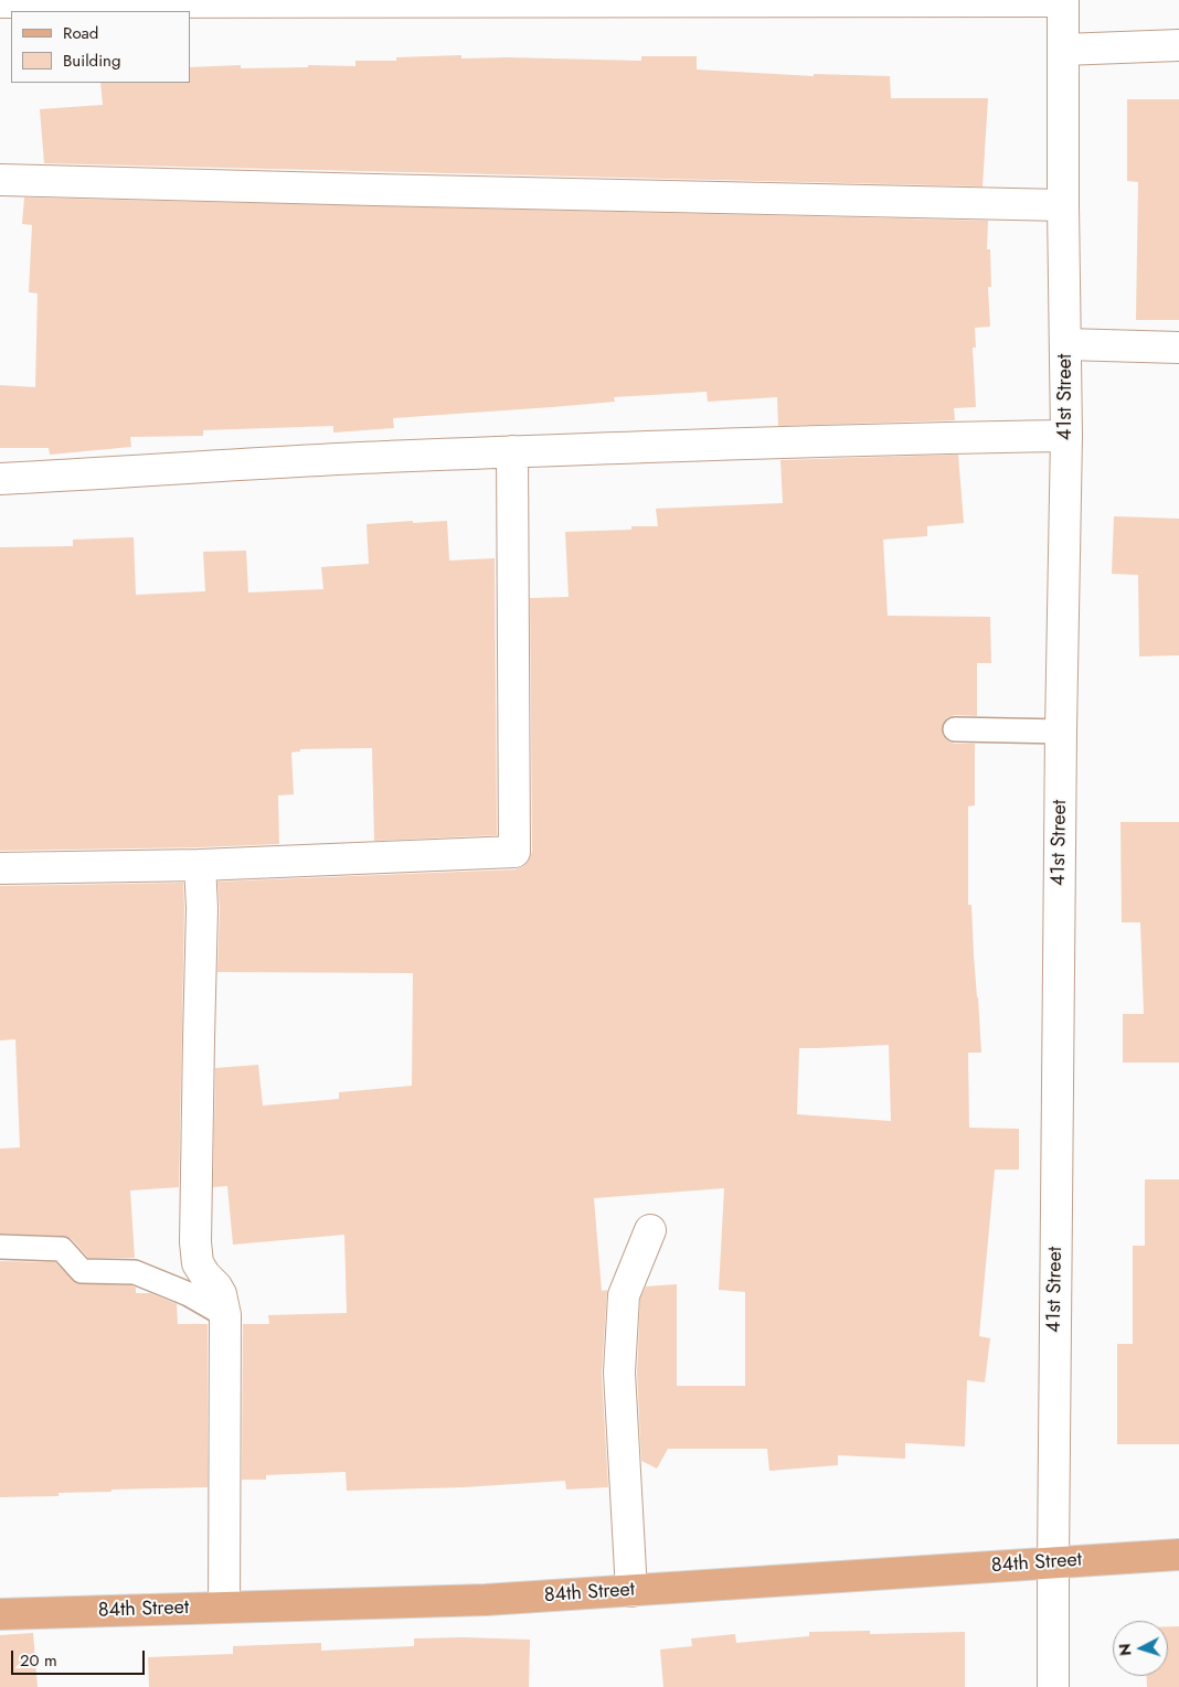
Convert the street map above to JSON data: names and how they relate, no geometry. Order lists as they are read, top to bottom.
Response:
{
  "streets": {
    "main road": ["84th Street"],
    "street": ["41st Street"]
  },
  "crossings": [
    ["41st Street", "84th Street"]
  ],
  "legend": ["Road", "Building"],
  "scale_bar": "20 m",
  "north": "left"
}
